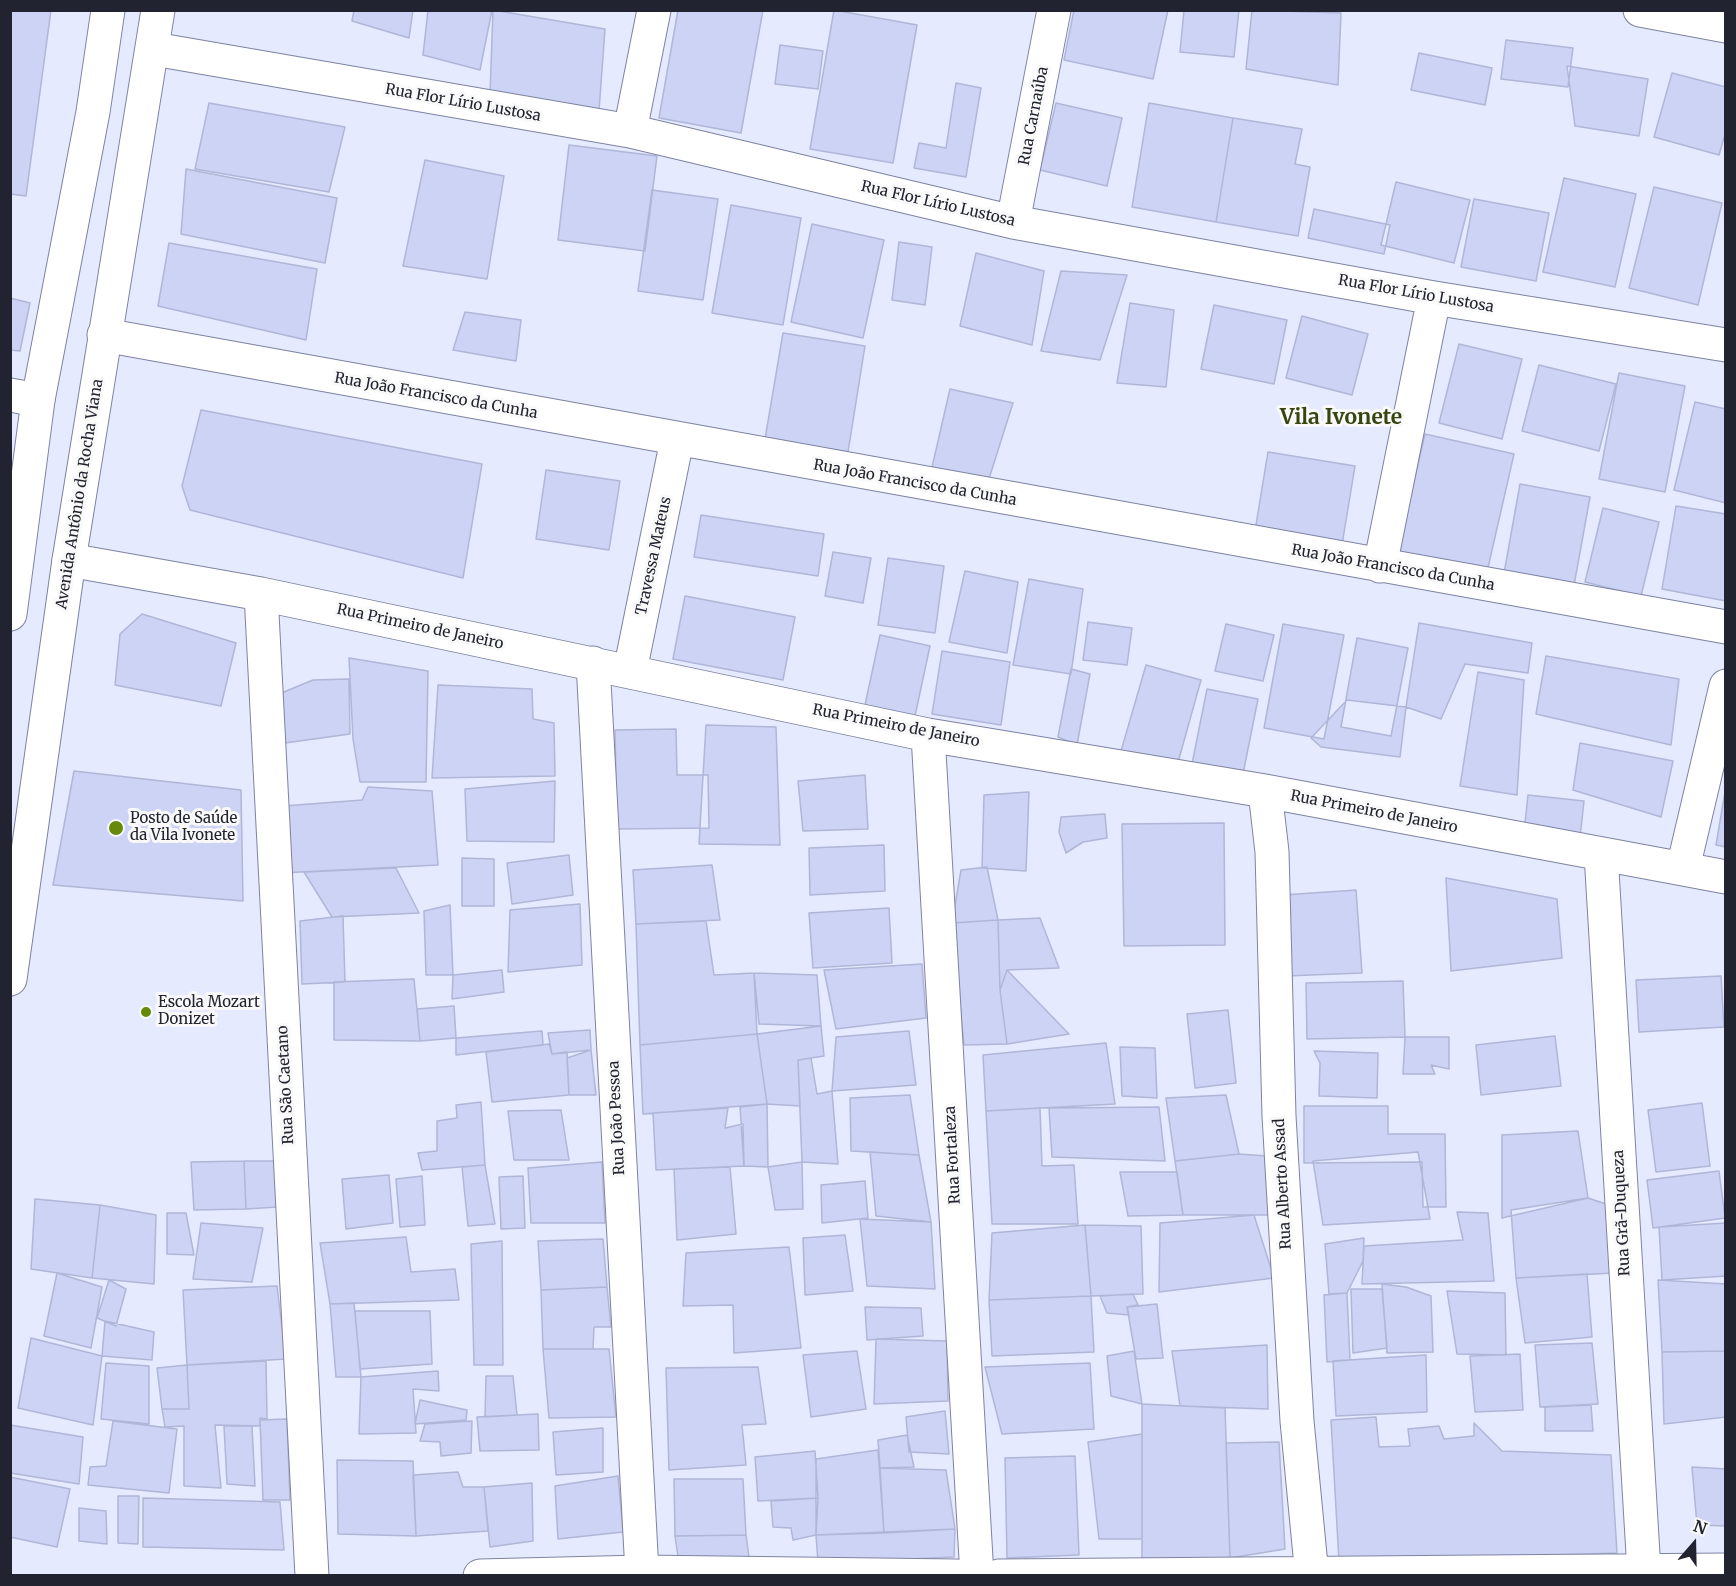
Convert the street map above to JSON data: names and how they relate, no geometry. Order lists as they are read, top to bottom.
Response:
{
  "streets": {
    "street": [
      "Rua Flor Lírio Lustosa",
      "Rua Carnaúba",
      "Rua João Francisco da Cunha",
      "Avenida Antônio da Rocha Viana",
      "Travessa Mateus",
      "Rua Primeiro de Janeiro",
      "Rua São Caetano",
      "Rua João Pessoa",
      "Rua Fortaleza",
      "Rua Alberto Assad",
      "Rua Grã-Duqueza"
    ]
  },
  "crossings": [
    ["Rua Flor Lírio Lustosa", "Rua Carnaúba"],
    ["Rua Flor Lírio Lustosa", "Avenida Antônio da Rocha Viana"],
    ["Rua João Francisco da Cunha", "Avenida Antônio da Rocha Viana"],
    ["Rua João Francisco da Cunha", "Travessa Mateus"],
    ["Avenida Antônio da Rocha Viana", "Rua Primeiro de Janeiro"],
    ["Travessa Mateus", "Rua Primeiro de Janeiro"],
    ["Rua Primeiro de Janeiro", "Rua São Caetano"],
    ["Rua Primeiro de Janeiro", "Rua João Pessoa"],
    ["Rua Primeiro de Janeiro", "Rua Fortaleza"],
    ["Rua Primeiro de Janeiro", "Rua Alberto Assad"],
    ["Rua Primeiro de Janeiro", "Rua Grã-Duqueza"]
  ],
  "districts": ["Vila Ivonete"],
  "places": ["Posto de Saúde da Vila Ivonete", "Escola Mozart Donizet"],
  "north": "top"
}
